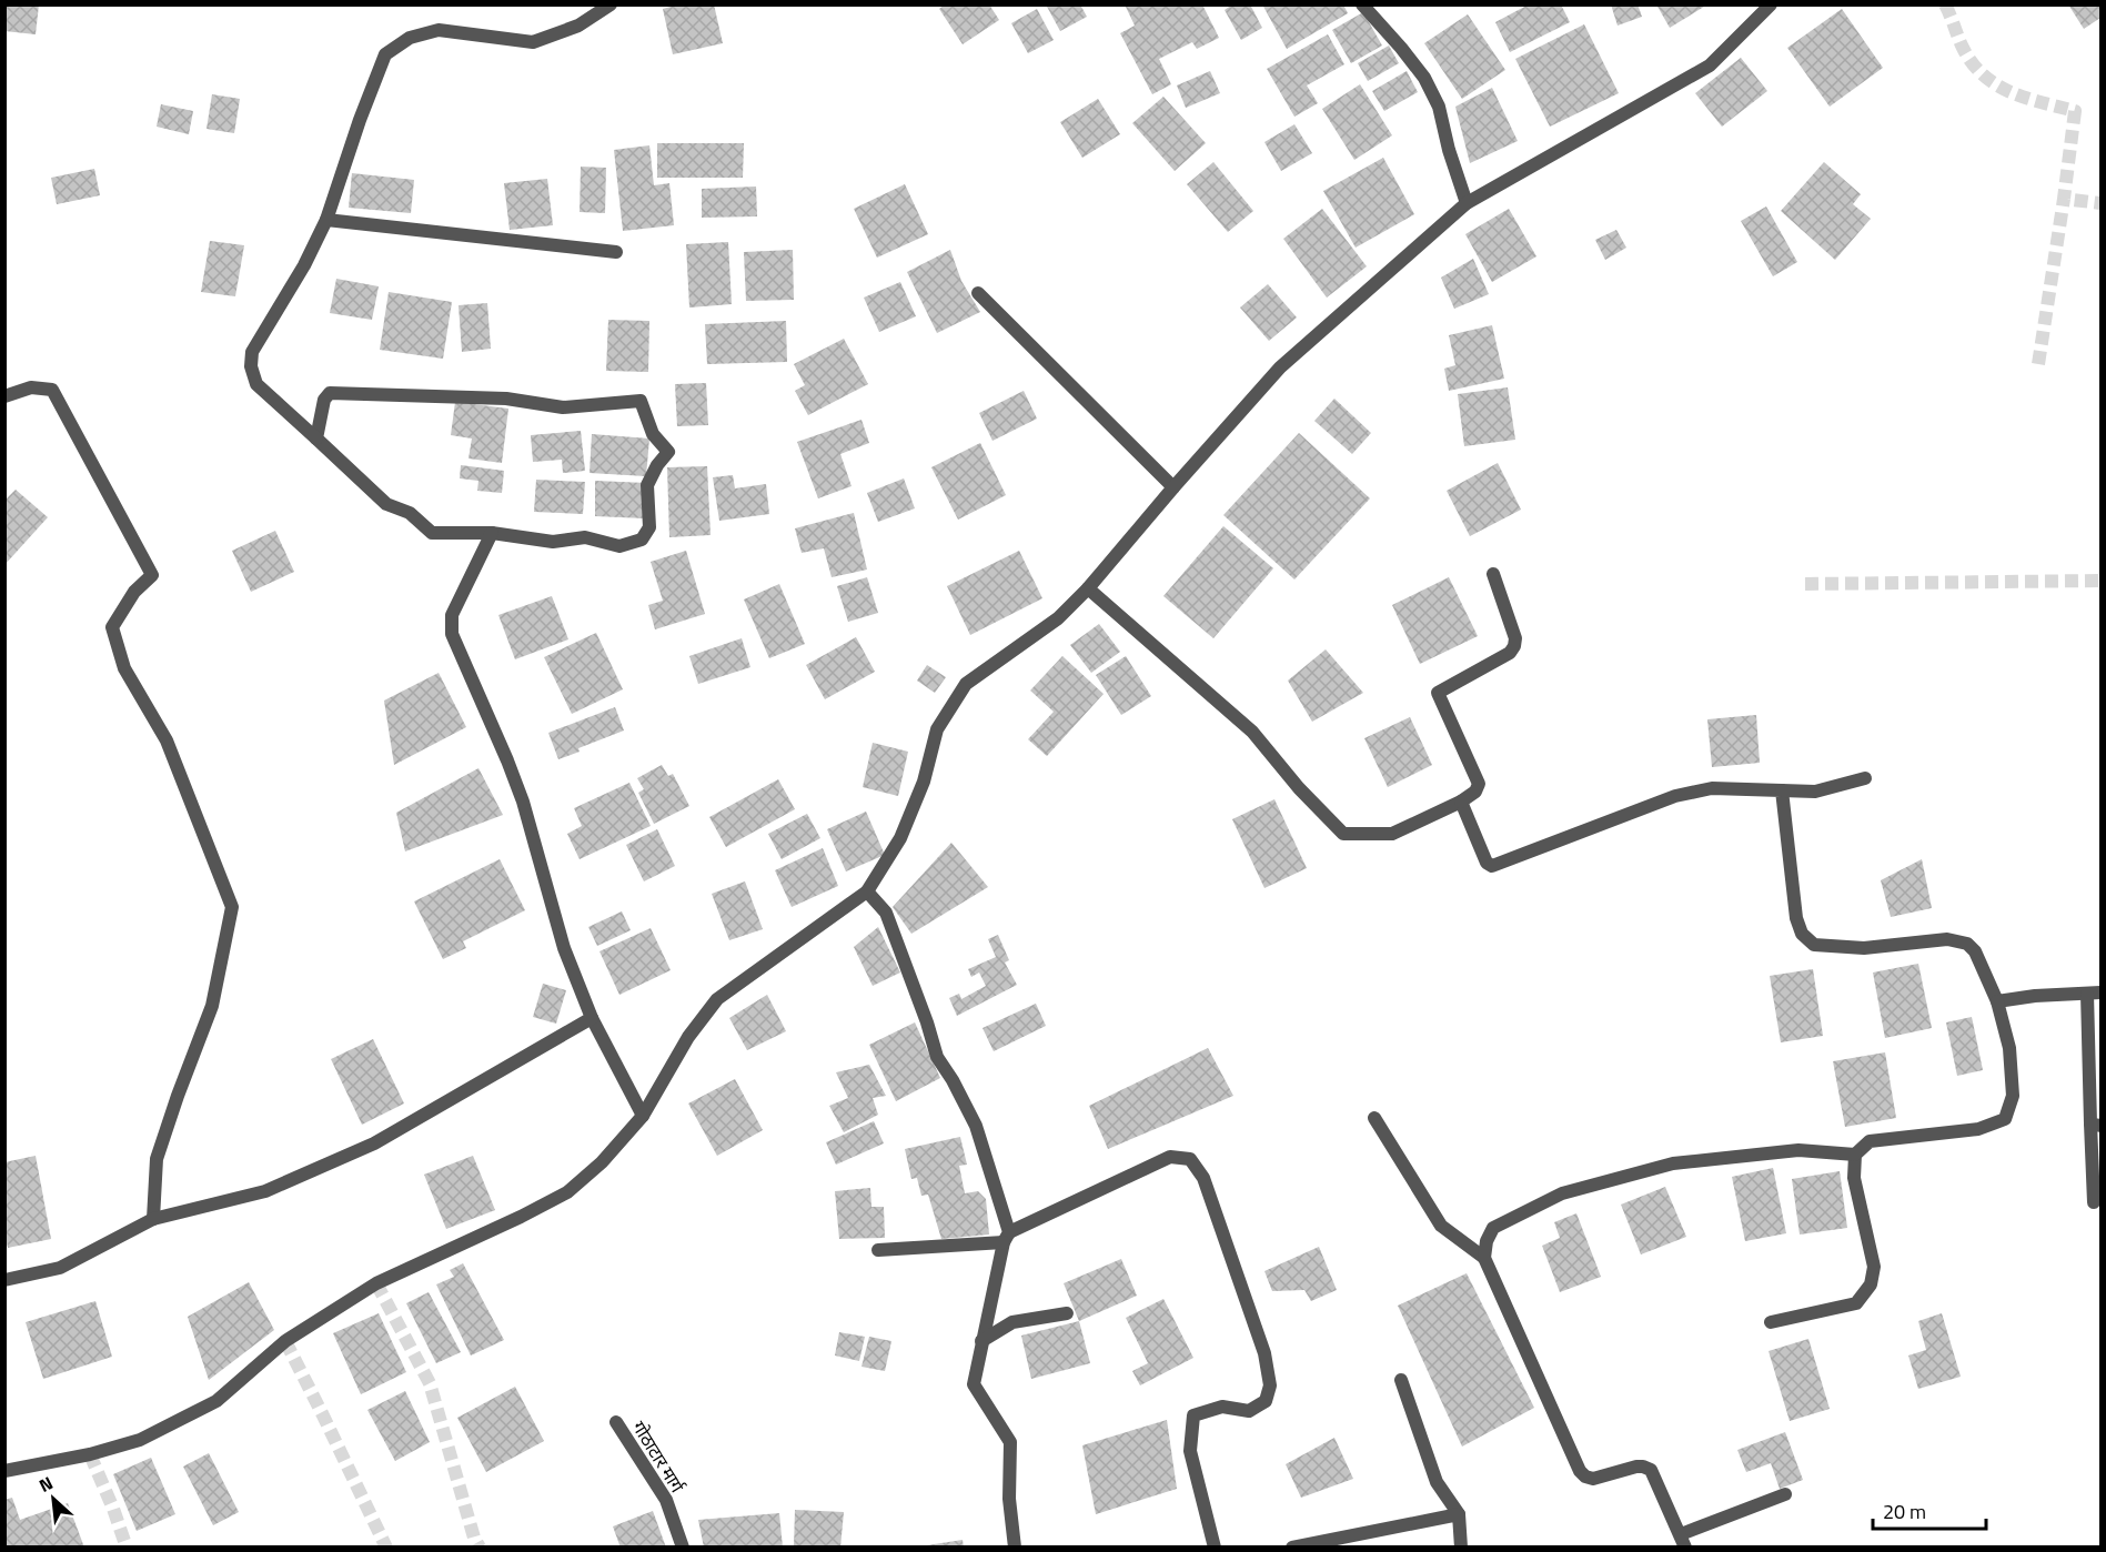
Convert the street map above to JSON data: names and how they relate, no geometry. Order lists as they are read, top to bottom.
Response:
{
  "streets": {
    "street": ["गोठाटार मार्ग"]
  },
  "scale_bar": "20 m",
  "north": "top left"
}
